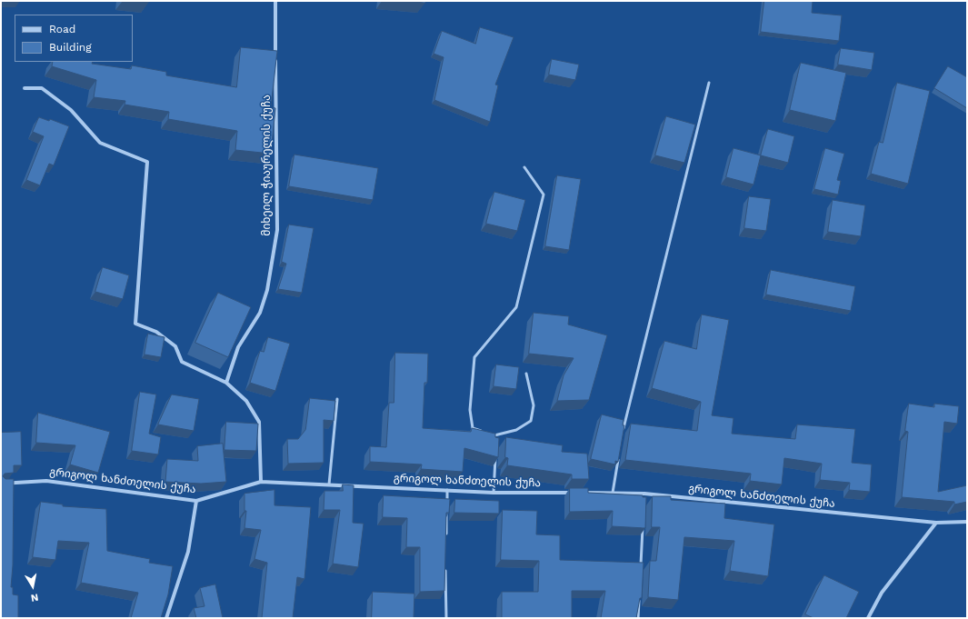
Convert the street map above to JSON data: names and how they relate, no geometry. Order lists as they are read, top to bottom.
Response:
{
  "streets": {
    "street": ["მიხეილ ჭიაურელის ქუჩა", "გრიგოლ ხანძთელის ქუჩა"]
  },
  "legend": ["Road", "Building"],
  "north": "bottom"
}
